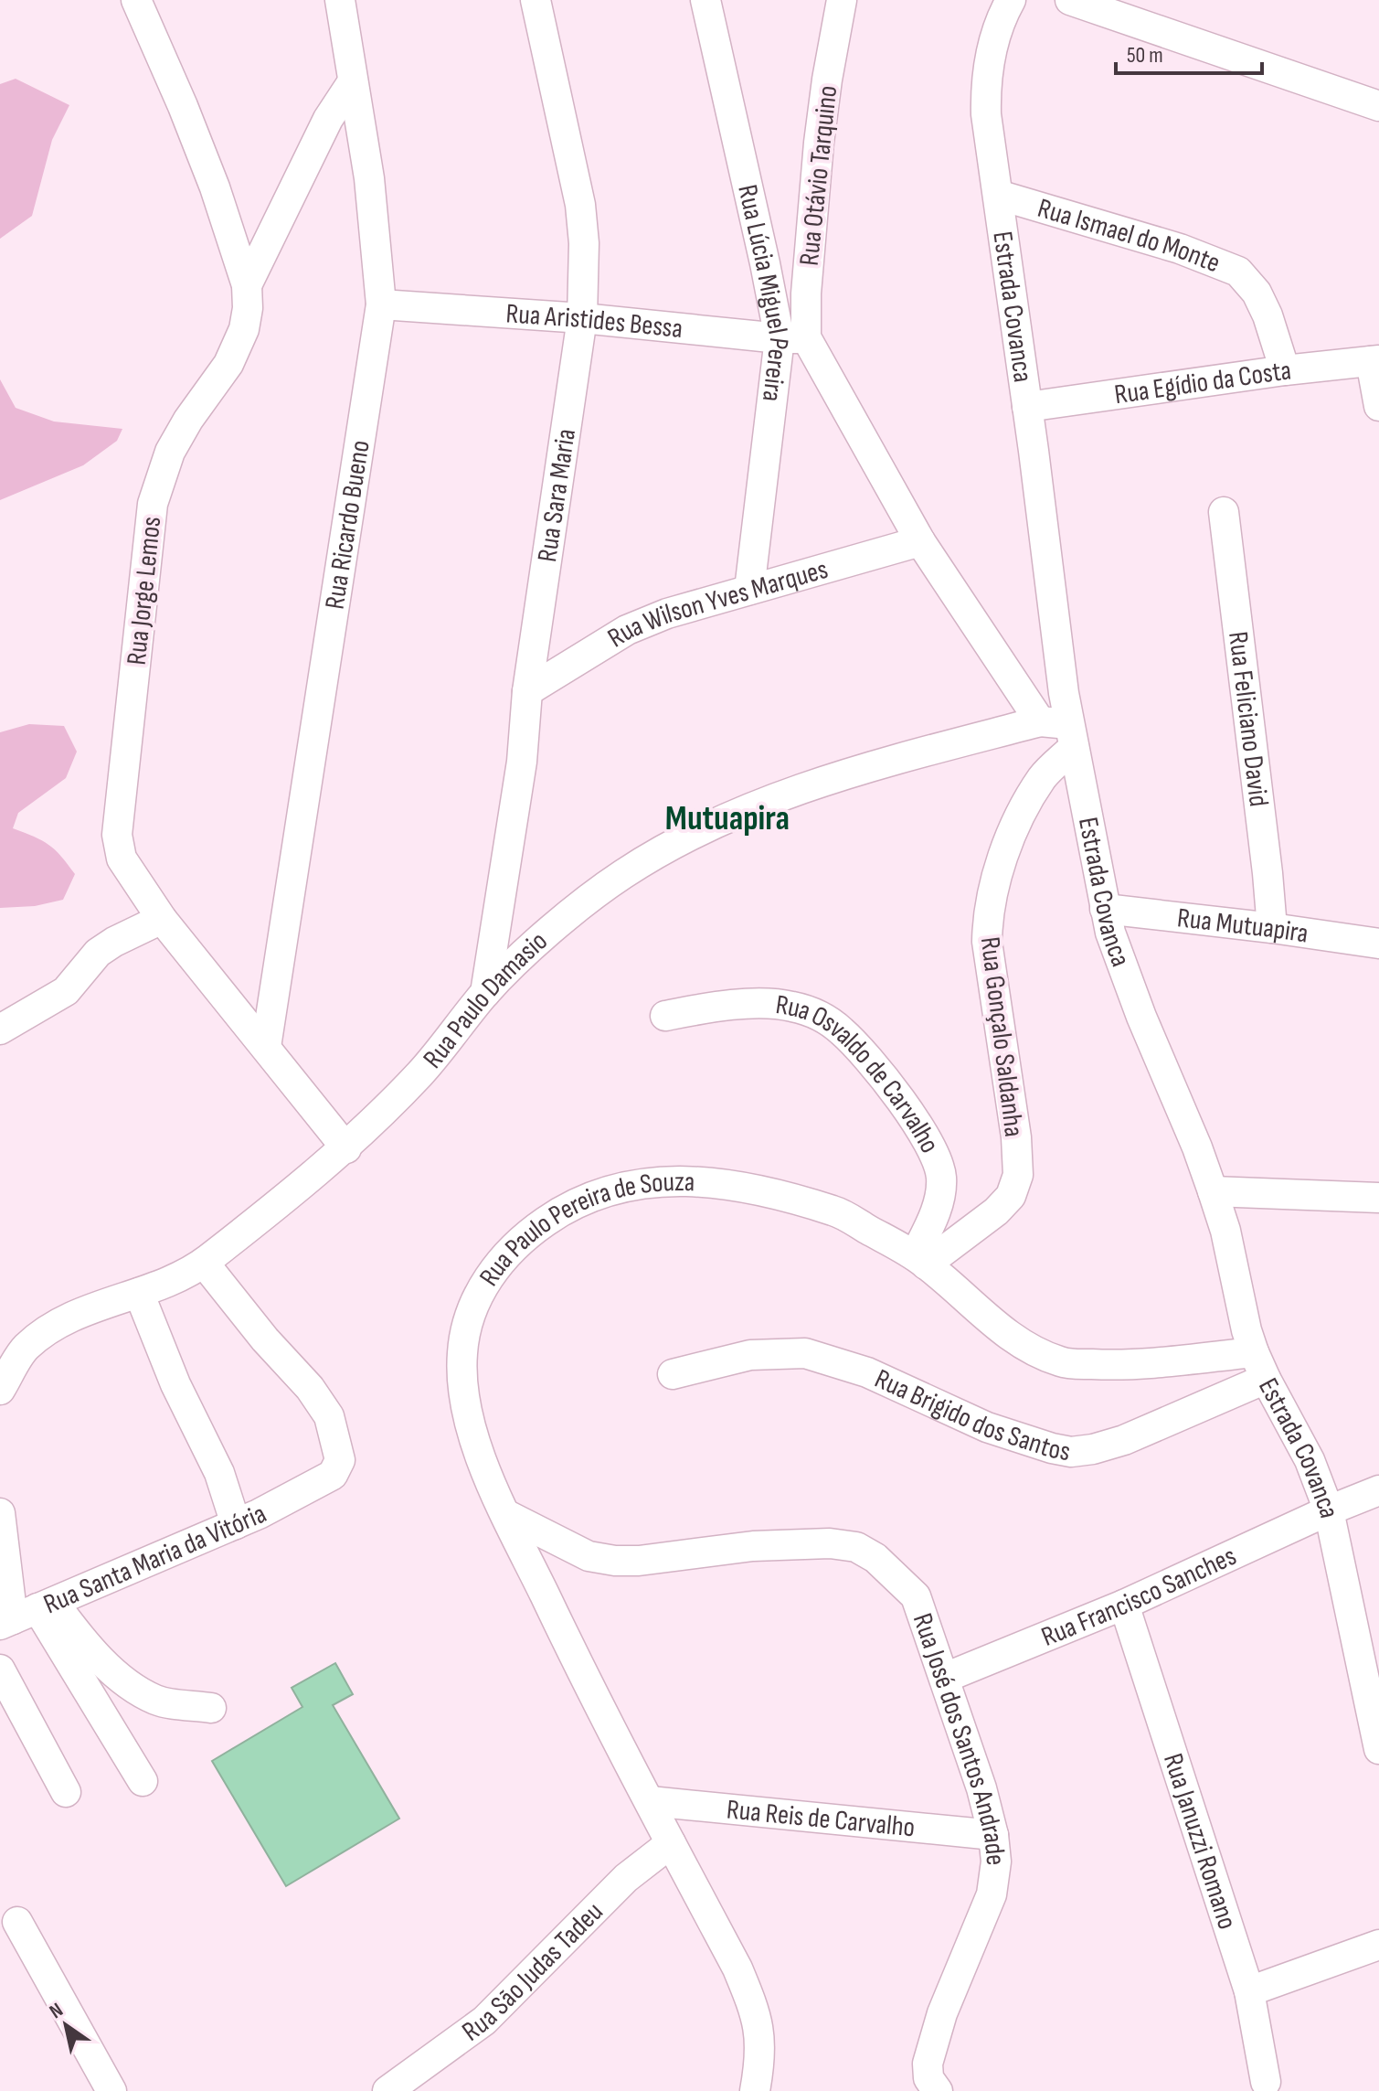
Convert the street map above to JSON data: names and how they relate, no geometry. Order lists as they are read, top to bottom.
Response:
{
  "streets": {
    "street": [
      "Rua Otávio Tarquino",
      "Rua Ismael do Monte",
      "Rua Lúcia Miguel Pereira",
      "Estrada Covanca",
      "Rua Aristides Bessa",
      "Rua Egídio da Costa",
      "Rua Sara Maria",
      "Rua Ricardo Bueno",
      "Rua Jorge Lemos",
      "Rua Wilson Yves Marques",
      "Rua Feliciano David",
      "Rua Mutuapira",
      "Rua Paulo Damasio",
      "Rua Gonçalo Saldanha",
      "Rua Osvaldo de Carvalho",
      "Rua Paulo Pereira de Souza",
      "Rua Brigido dos Santos",
      "Rua Santa Maria da Vitória",
      "Rua Francisco Sanches",
      "Rua José dos Santos Andrade",
      "Rua Reis de Carvalho",
      "Rua Januzzi Romano",
      "Rua São Judas Tadeu"
    ]
  },
  "crossings": [
    ["Rua Otávio Tarquino", "Rua Lúcia Miguel Pereira"],
    ["Rua Otávio Tarquino", "Rua Aristides Bessa"],
    ["Rua Otávio Tarquino", "Rua Wilson Yves Marques"],
    ["Rua Ismael do Monte", "Estrada Covanca"],
    ["Rua Ismael do Monte", "Rua Egídio da Costa"],
    ["Rua Lúcia Miguel Pereira", "Rua Aristides Bessa"],
    ["Rua Lúcia Miguel Pereira", "Rua Wilson Yves Marques"],
    ["Estrada Covanca", "Rua Egídio da Costa"],
    ["Estrada Covanca", "Rua Mutuapira"],
    ["Estrada Covanca", "Rua Gonçalo Saldanha"],
    ["Estrada Covanca", "Rua Paulo Pereira de Souza"],
    ["Estrada Covanca", "Rua Brigido dos Santos"],
    ["Estrada Covanca", "Rua Francisco Sanches"],
    ["Rua Aristides Bessa", "Rua Sara Maria"],
    ["Rua Aristides Bessa", "Rua Ricardo Bueno"],
    ["Rua Sara Maria", "Rua Wilson Yves Marques"],
    ["Rua Sara Maria", "Rua Paulo Damasio"],
    ["Rua Ricardo Bueno", "Rua Jorge Lemos"],
    ["Rua Jorge Lemos", "Rua Paulo Damasio"],
    ["Rua Feliciano David", "Rua Mutuapira"],
    ["Rua Paulo Damasio", "Rua Santa Maria da Vitória"],
    ["Rua Gonçalo Saldanha", "Rua Osvaldo de Carvalho"],
    ["Rua Gonçalo Saldanha", "Rua Paulo Pereira de Souza"],
    ["Rua Osvaldo de Carvalho", "Rua Paulo Pereira de Souza"],
    ["Rua Paulo Pereira de Souza", "Rua José dos Santos Andrade"],
    ["Rua Paulo Pereira de Souza", "Rua Reis de Carvalho"],
    ["Rua Paulo Pereira de Souza", "Rua São Judas Tadeu"],
    ["Rua Francisco Sanches", "Rua José dos Santos Andrade"],
    ["Rua Francisco Sanches", "Rua Januzzi Romano"],
    ["Rua José dos Santos Andrade", "Rua Reis de Carvalho"]
  ],
  "districts": ["Mutuapira"],
  "scale_bar": "50 m",
  "north": "top left"
}
